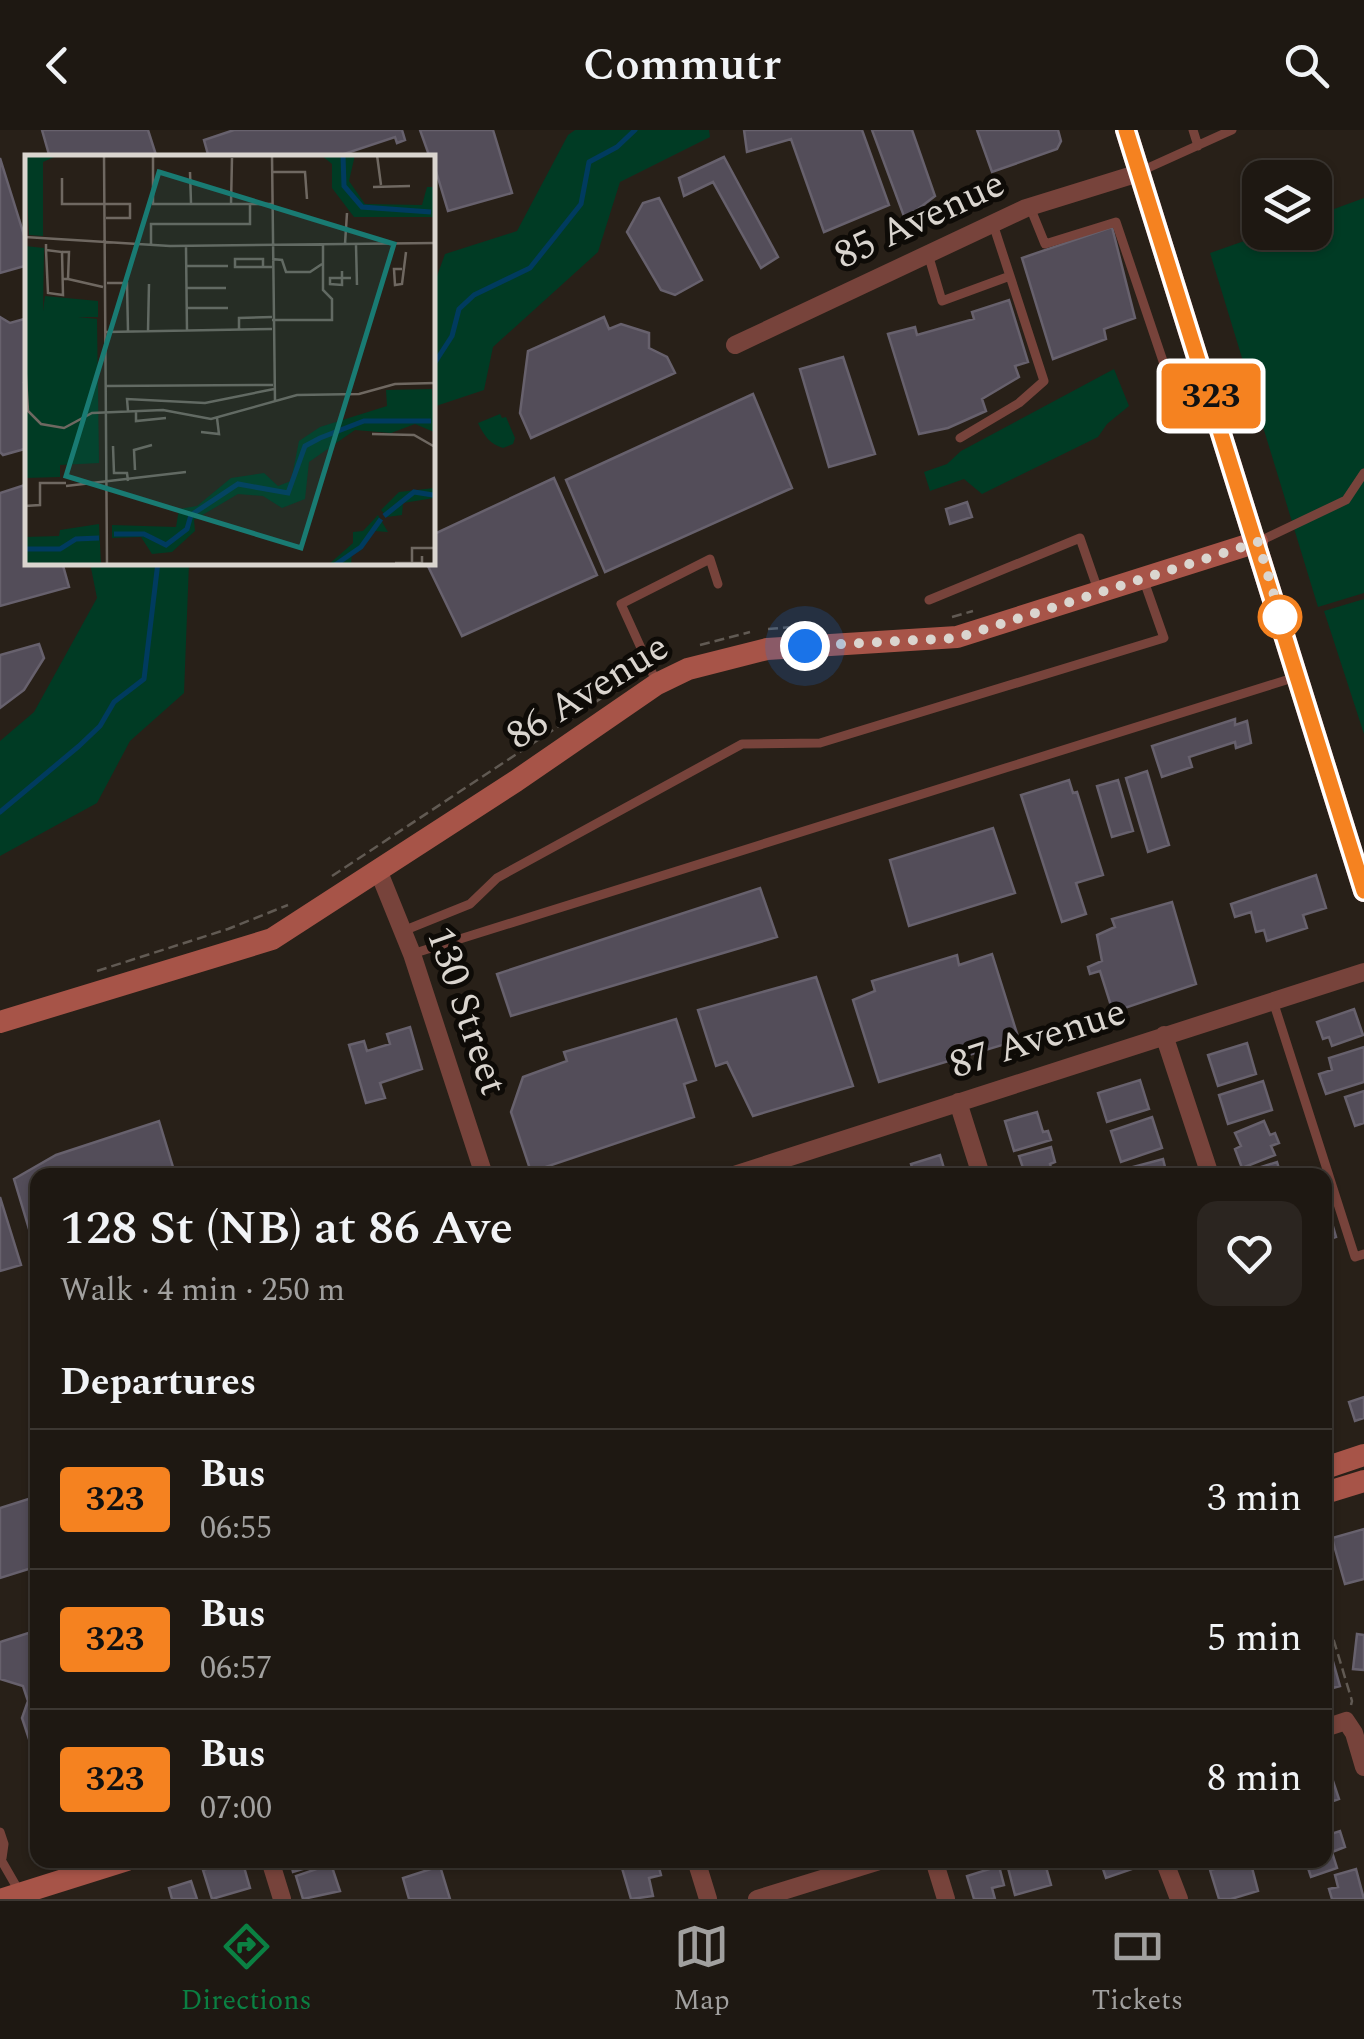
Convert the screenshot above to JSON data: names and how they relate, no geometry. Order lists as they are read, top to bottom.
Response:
{
  "streets": {
    "street": [
      "85 Avenue",
      "86 Avenue",
      "130 Street",
      "87 Avenue"
    ]
  },
  "crossings": [
    ["86 Avenue", "130 Street"]
  ],
  "lines": ["bus line 323"],
  "page": {
    "header": "Commutr",
    "on_map": "323",
    "heading": [
      ["128 St (NB) at 86 Ave", "Walk · 4 min · 250 m"],
      "Departures"
    ],
    "list": [
      {
        "mark": "323",
        "name": "Bus",
        "note": "06:55",
        "value": "3 min"
      },
      {
        "mark": "323",
        "name": "Bus",
        "note": "06:57",
        "value": "5 min"
      },
      {
        "mark": "323",
        "name": "Bus",
        "note": "07:00",
        "value": "8 min"
      }
    ],
    "tabs": ["Directions", "Map", "Tickets"]
  }
}
